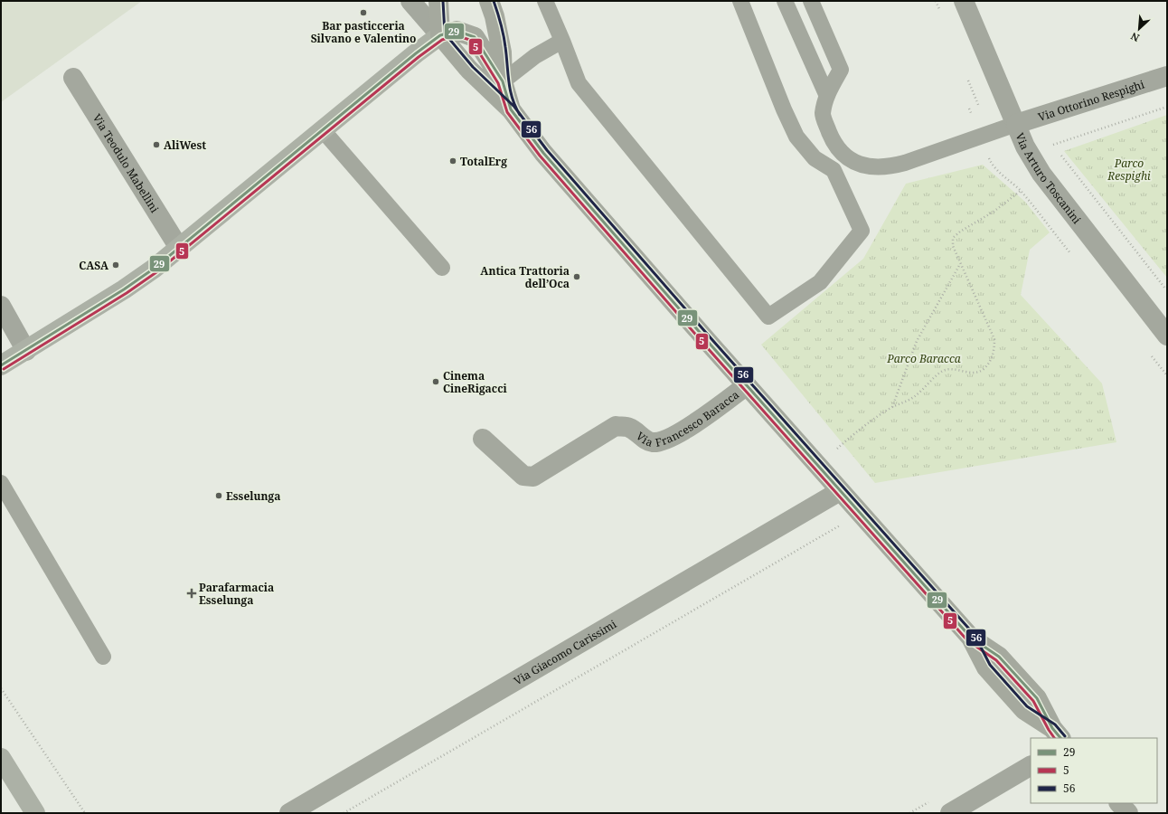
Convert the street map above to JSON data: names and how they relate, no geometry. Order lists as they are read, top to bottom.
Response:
{
  "streets": {
    "main road": ["Via Francesco Baracca"],
    "street": [
      "Via Ottorino Respighi",
      "Via Teodulo Mabellini",
      "Via Arturo Toscanini",
      "Via Giacomo Carissimi"
    ]
  },
  "crossings": [
    ["Via Ottorino Respighi", "Via Arturo Toscanini"],
    ["Via Francesco Baracca", "Via Giacomo Carissimi"]
  ],
  "parks": ["Parco Respighi", "Parco Baracca"],
  "places": {
    "other": [
      "Bar pasticceria Silvano e Valentino",
      "AliWest",
      "TotalErg",
      "CASA",
      "Antica Trattoria dell’Oca",
      "Cinema CineRigacci",
      "Esselunga"
    ],
    "health": ["Parafarmacia Esselunga"]
  },
  "lines": ["transit line 56", "transit line 29", "transit line 5"],
  "legend": ["29", "5", "56"],
  "north": "bottom left"
}
